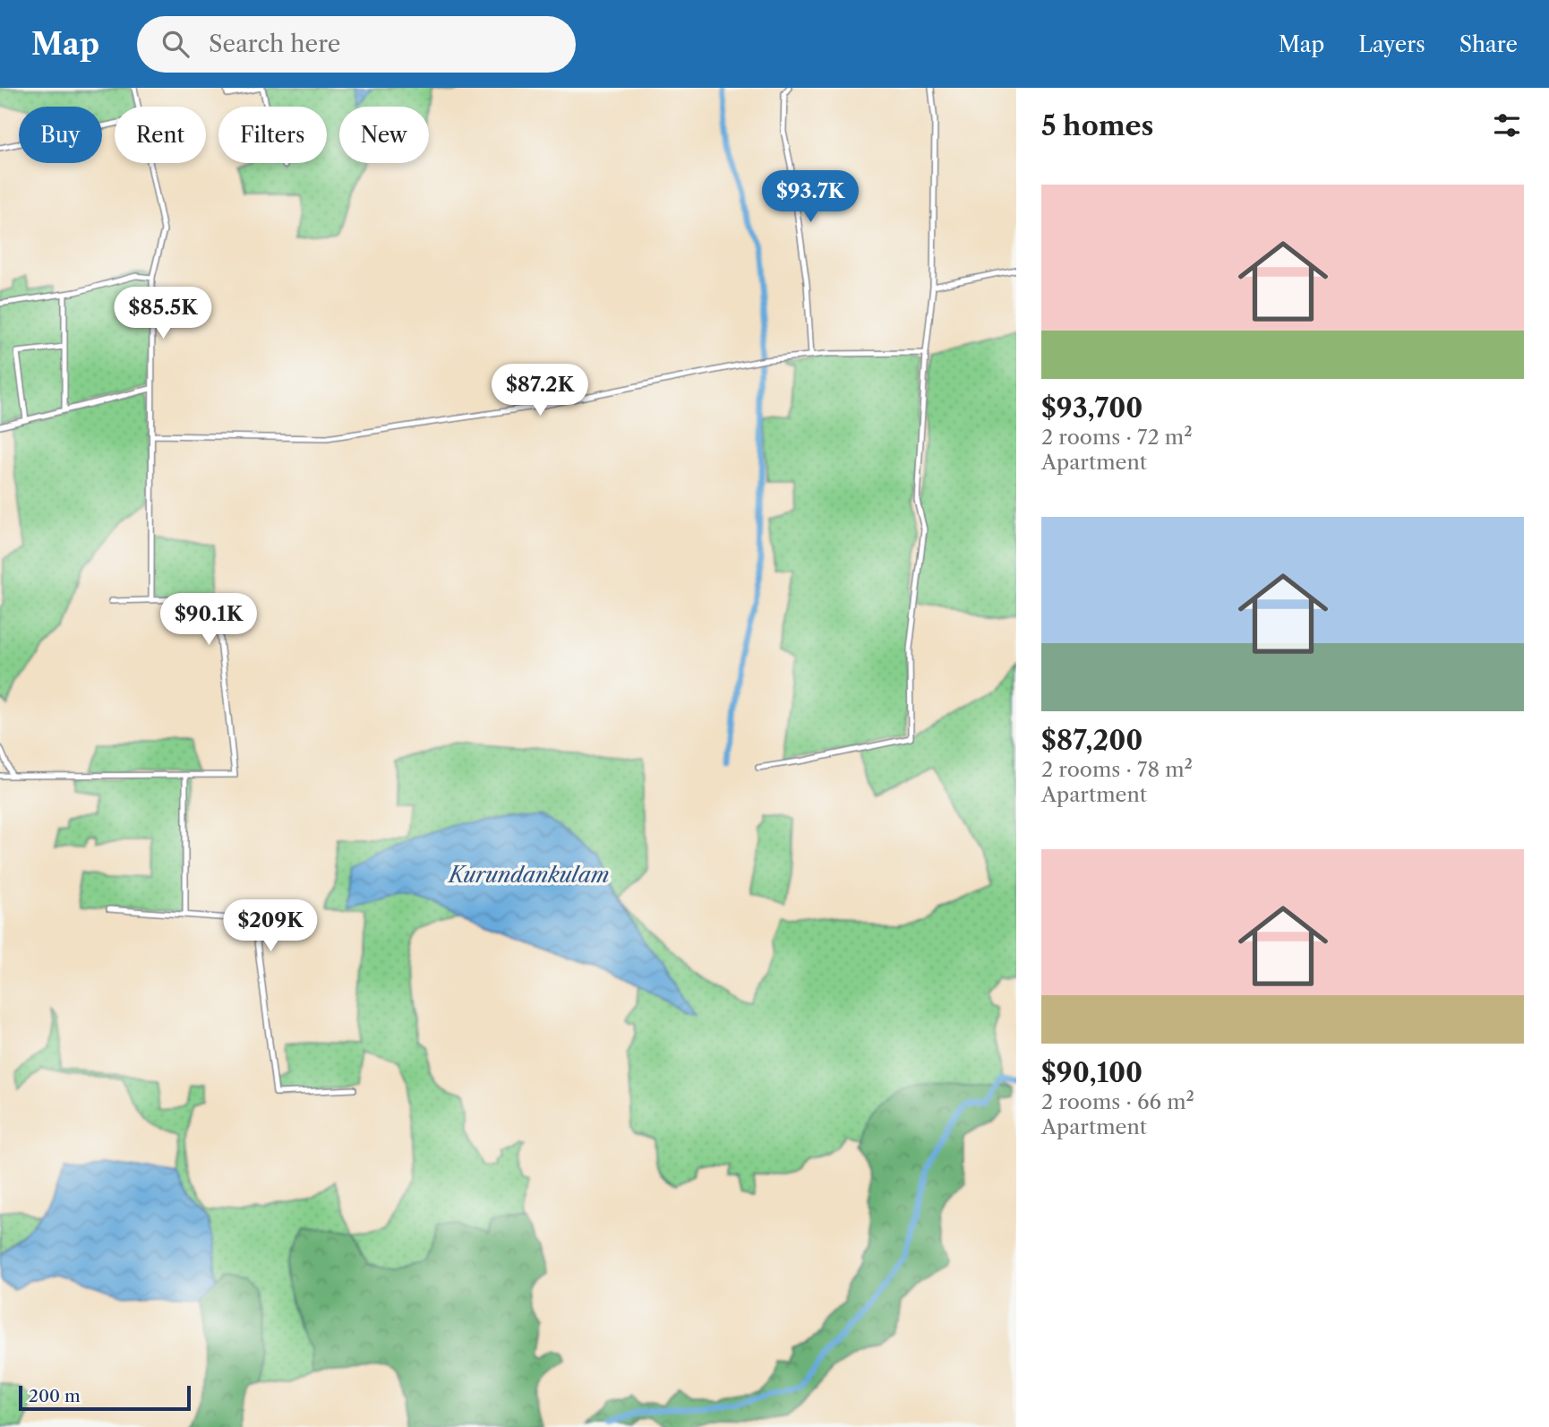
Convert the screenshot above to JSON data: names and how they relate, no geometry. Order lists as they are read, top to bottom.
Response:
{
  "water": ["Kurundankulam"],
  "scale_bar": "200 m",
  "page": {
    "header": "Map",
    "search": "Search here",
    "nav": ["Map", "Layers", "Share"],
    "heading": "5 homes",
    "chip": [
      "Buy",
      "Rent",
      "Filters",
      "New"
    ],
    "list": [
      {
        "name": "$93,700",
        "note": "2 rooms · 72 m² · Apartment"
      },
      {
        "name": "$87,200",
        "note": "2 rooms · 78 m² · Apartment"
      },
      {
        "name": "$90,100",
        "note": "2 rooms · 66 m² · Apartment"
      }
    ],
    "price": [
      "$93.7K",
      "$85.5K",
      "$87.2K",
      "$90.1K",
      "$209K"
    ],
    "scale": "200 m"
  }
}
